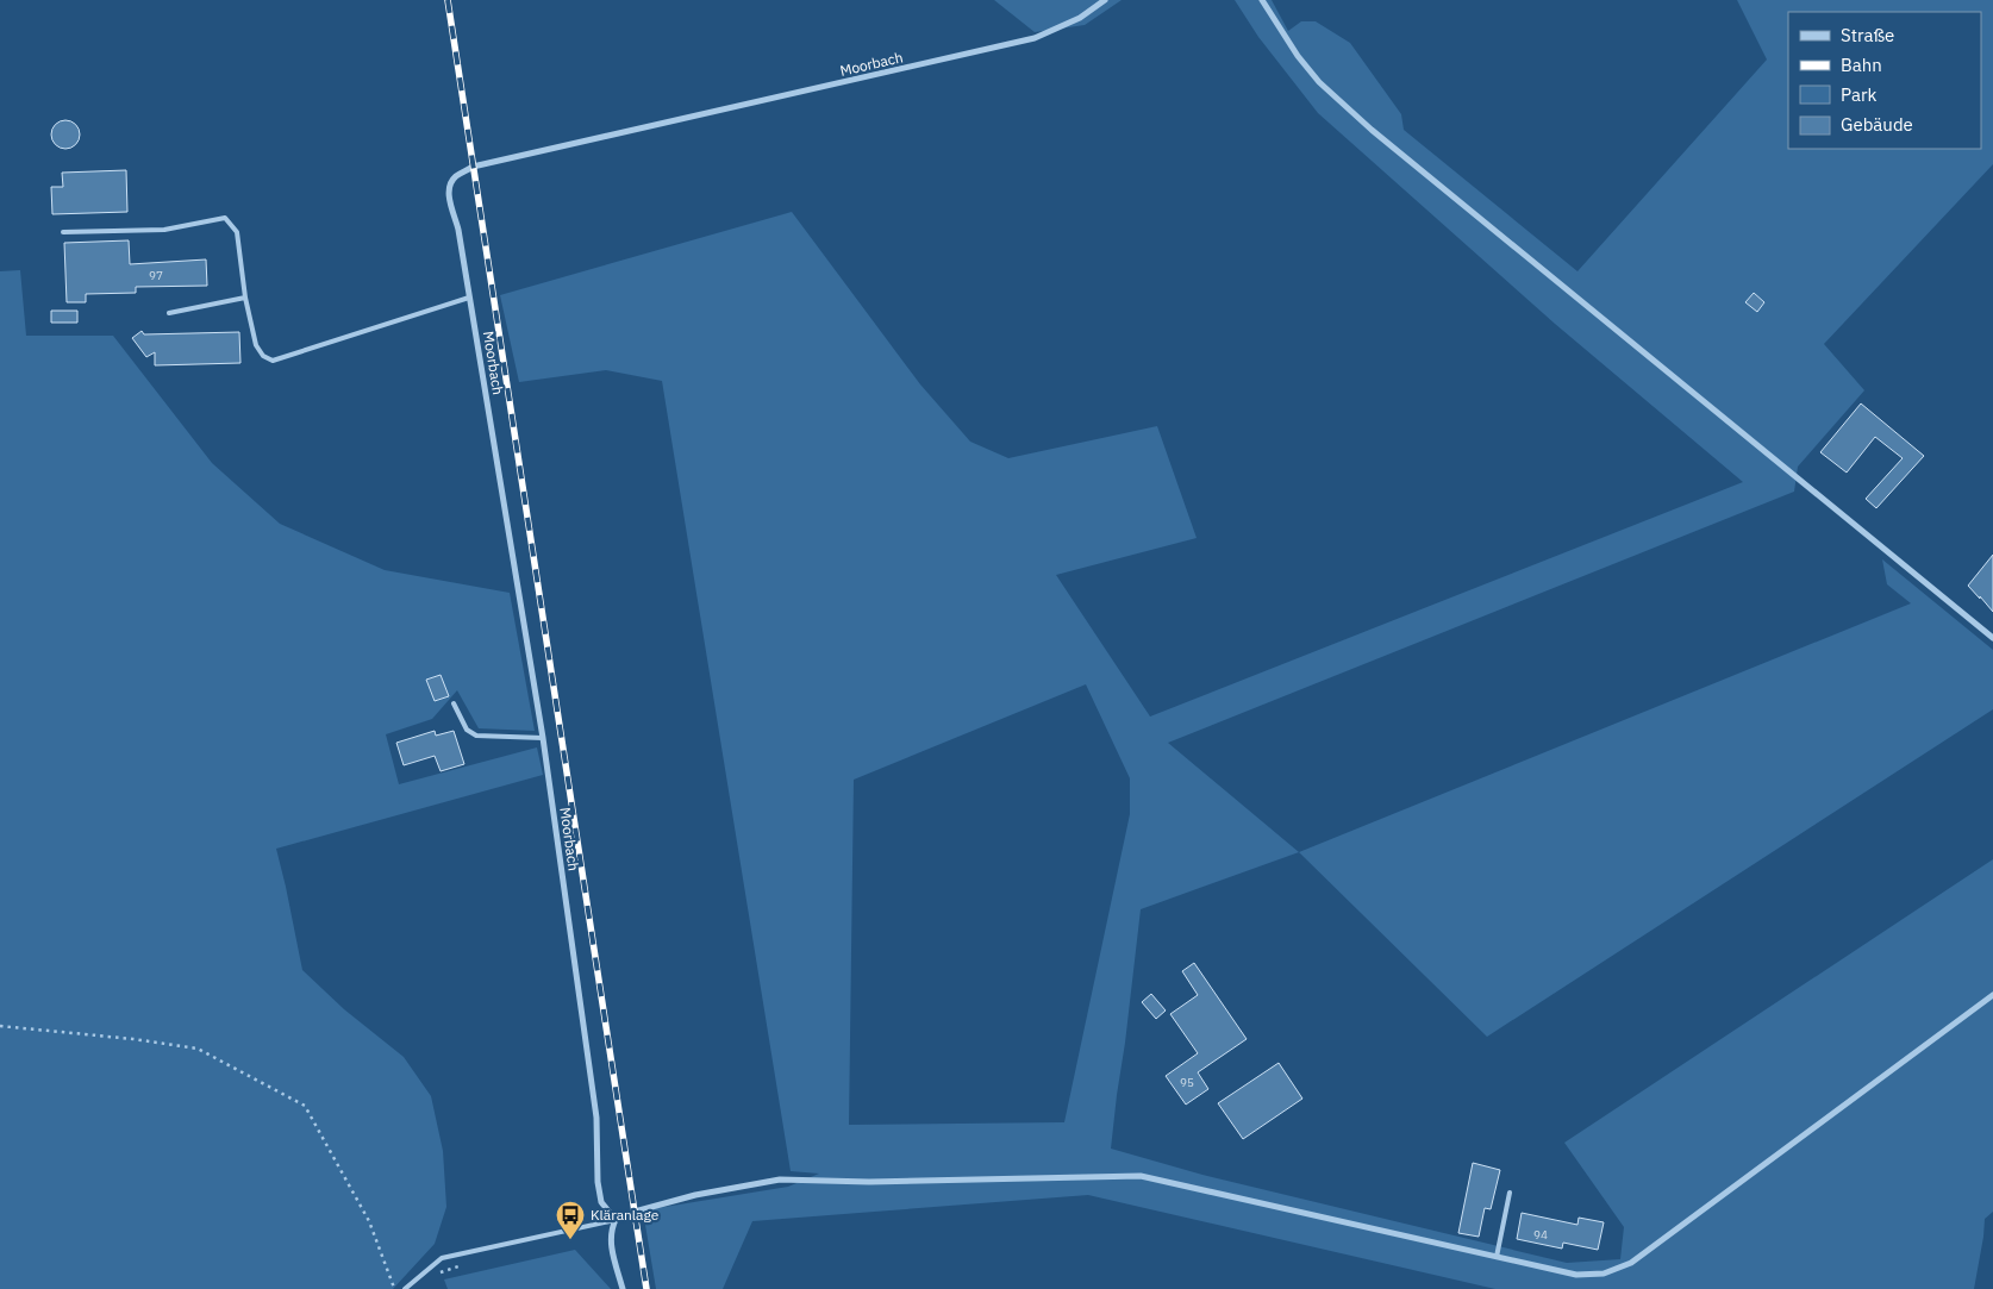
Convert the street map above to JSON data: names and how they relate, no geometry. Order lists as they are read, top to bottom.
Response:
{
  "streets": {
    "street": ["Moorbach"]
  },
  "places": {
    "bus stop": ["Kläranlage"]
  },
  "house_numbers": ["97", "95", "94"],
  "legend": [
    "Straße",
    "Bahn",
    "Park",
    "Gebäude"
  ]
}
